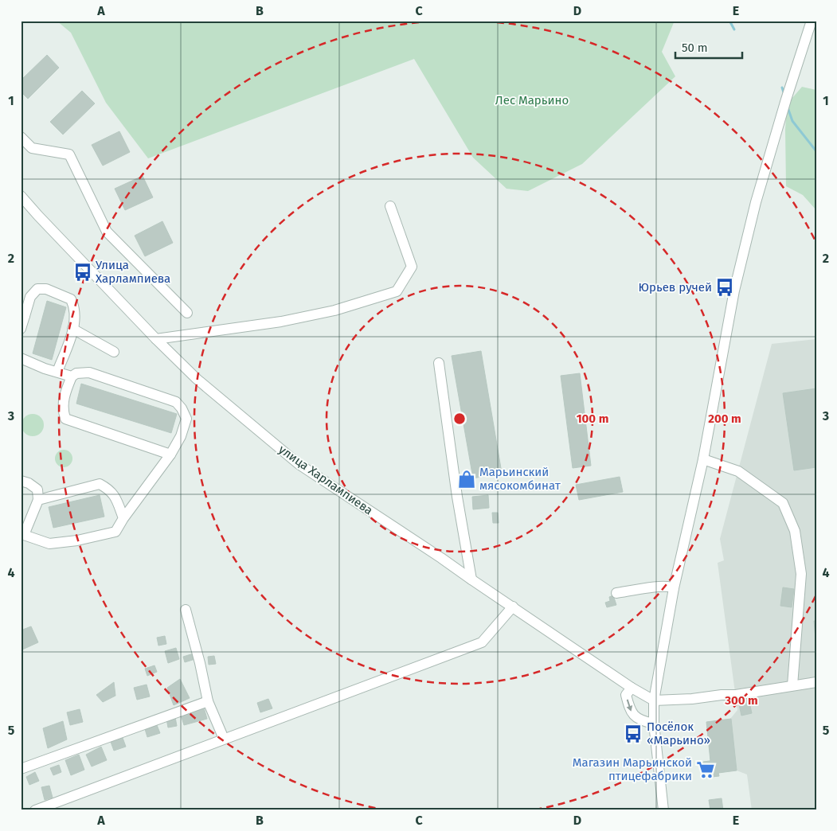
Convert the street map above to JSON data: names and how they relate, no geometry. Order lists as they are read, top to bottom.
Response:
{
  "streets": {
    "street": ["улица Харлампиева"]
  },
  "parks": ["Лес Марьино"],
  "places": {
    "bus stop": ["Улица Харлампиева", "Юрьев ручей", "Посёлок «Марьино»"],
    "shop": ["Марьинский мясокомбинат"],
    "supermarket": ["Магазин Марьинской птицефабрики"]
  },
  "scale_bar": "50 m",
  "grid": {
    "columns": [
      "A",
      "B",
      "C",
      "D",
      "E"
    ],
    "rows": [
      "1",
      "2",
      "3",
      "4",
      "5"
    ]
  },
  "rings": ["100 m", "200 m", "300 m"]
}
